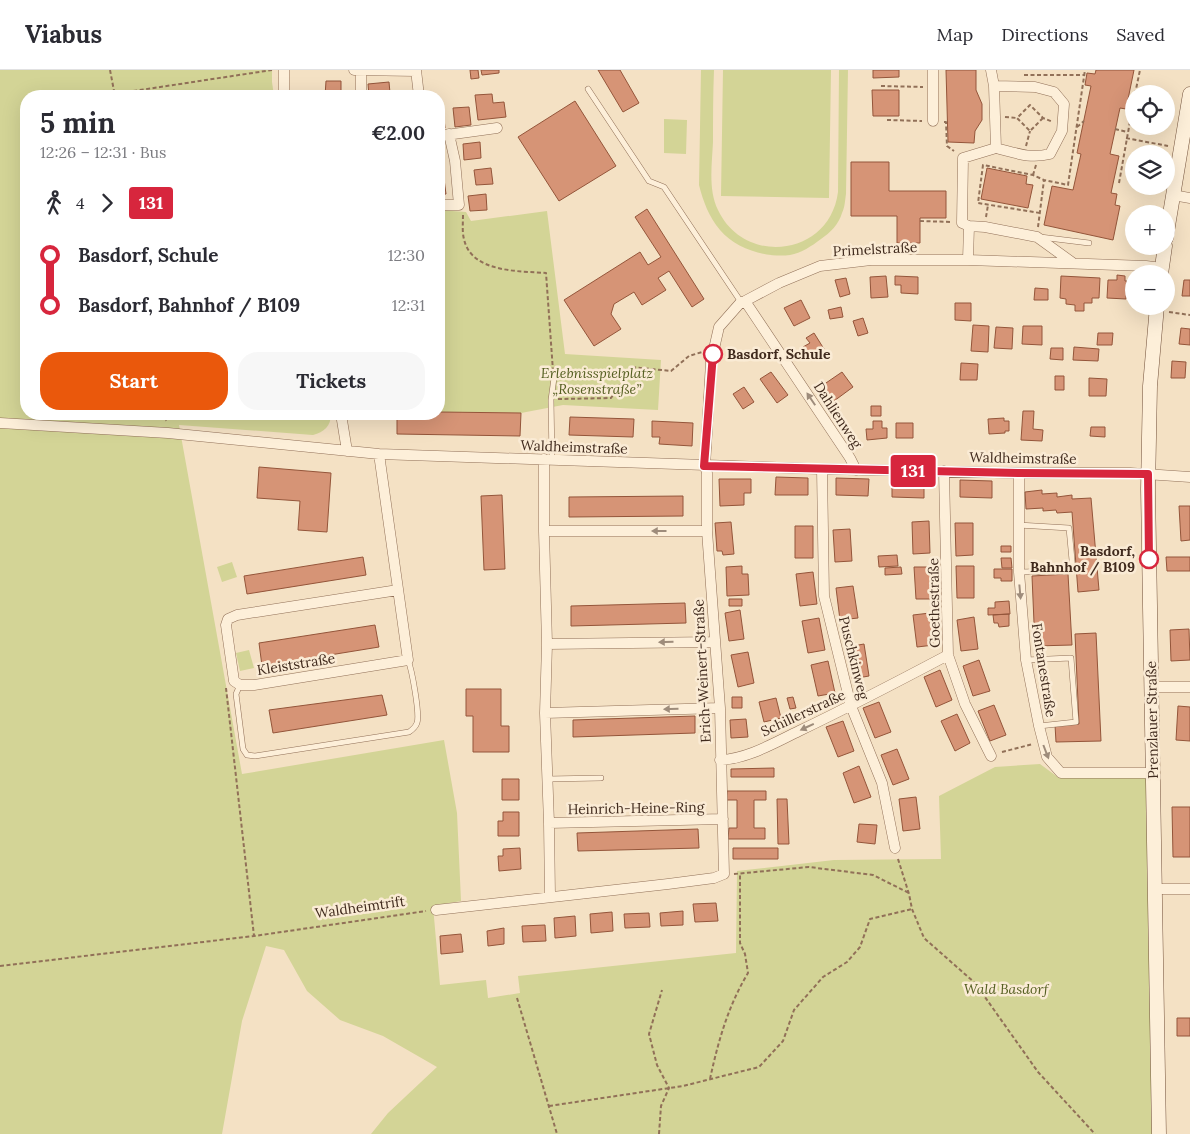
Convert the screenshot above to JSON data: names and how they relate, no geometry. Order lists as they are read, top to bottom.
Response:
{
  "streets": {
    "main road": ["Prenzlauer Straße"],
    "street": [
      "Primelstraße",
      "Dahlienweg",
      "Waldheimstraße",
      "Goethestraße",
      "Puschkinweg",
      "Kleiststraße",
      "Fontanestraße",
      "Erich-Weinert-Straße",
      "Schillerstraße",
      "Heinrich-Heine-Ring"
    ],
    "path": ["Waldheimtrift"]
  },
  "crossings": [
    ["Primelstraße", "Dahlienweg"],
    ["Primelstraße", "Waldheimstraße"],
    ["Primelstraße", "Erich-Weinert-Straße"],
    ["Dahlienweg", "Waldheimstraße"],
    ["Waldheimstraße", "Goethestraße"],
    ["Waldheimstraße", "Puschkinweg"],
    ["Waldheimstraße", "Fontanestraße"],
    ["Waldheimstraße", "Erich-Weinert-Straße"],
    ["Waldheimstraße", "Prenzlauer Straße"],
    ["Waldheimstraße", "Heinrich-Heine-Ring"],
    ["Goethestraße", "Schillerstraße"],
    ["Puschkinweg", "Schillerstraße"],
    ["Fontanestraße", "Prenzlauer Straße"],
    ["Erich-Weinert-Straße", "Schillerstraße"],
    ["Erich-Weinert-Straße", "Heinrich-Heine-Ring"]
  ],
  "one_way": ["Dahlienweg", "Schillerstraße"],
  "parks": ["Erlebnisspielplatz „Rosenstraße”", "Wald Basdorf"],
  "places": ["Basdorf, Schule", "Basdorf, Bahnhof / B109"],
  "lines": ["bus line 131"],
  "page": {
    "header": "Viabus",
    "nav": ["Map", "Directions", "Saved"],
    "on_map": "131",
    "map_buttons": ["+", "−"],
    "heading": ["5 min", "12:26 – 12:31 · Bus", "€2.00"],
    "legs": ["4", "131"],
    "list": [
      {
        "name": "Basdorf, Schule",
        "value": "12:30"
      },
      {
        "name": "Basdorf, Bahnhof / B109",
        "value": "12:31"
      }
    ],
    "buttons": ["Start", "Tickets"]
  }
}
